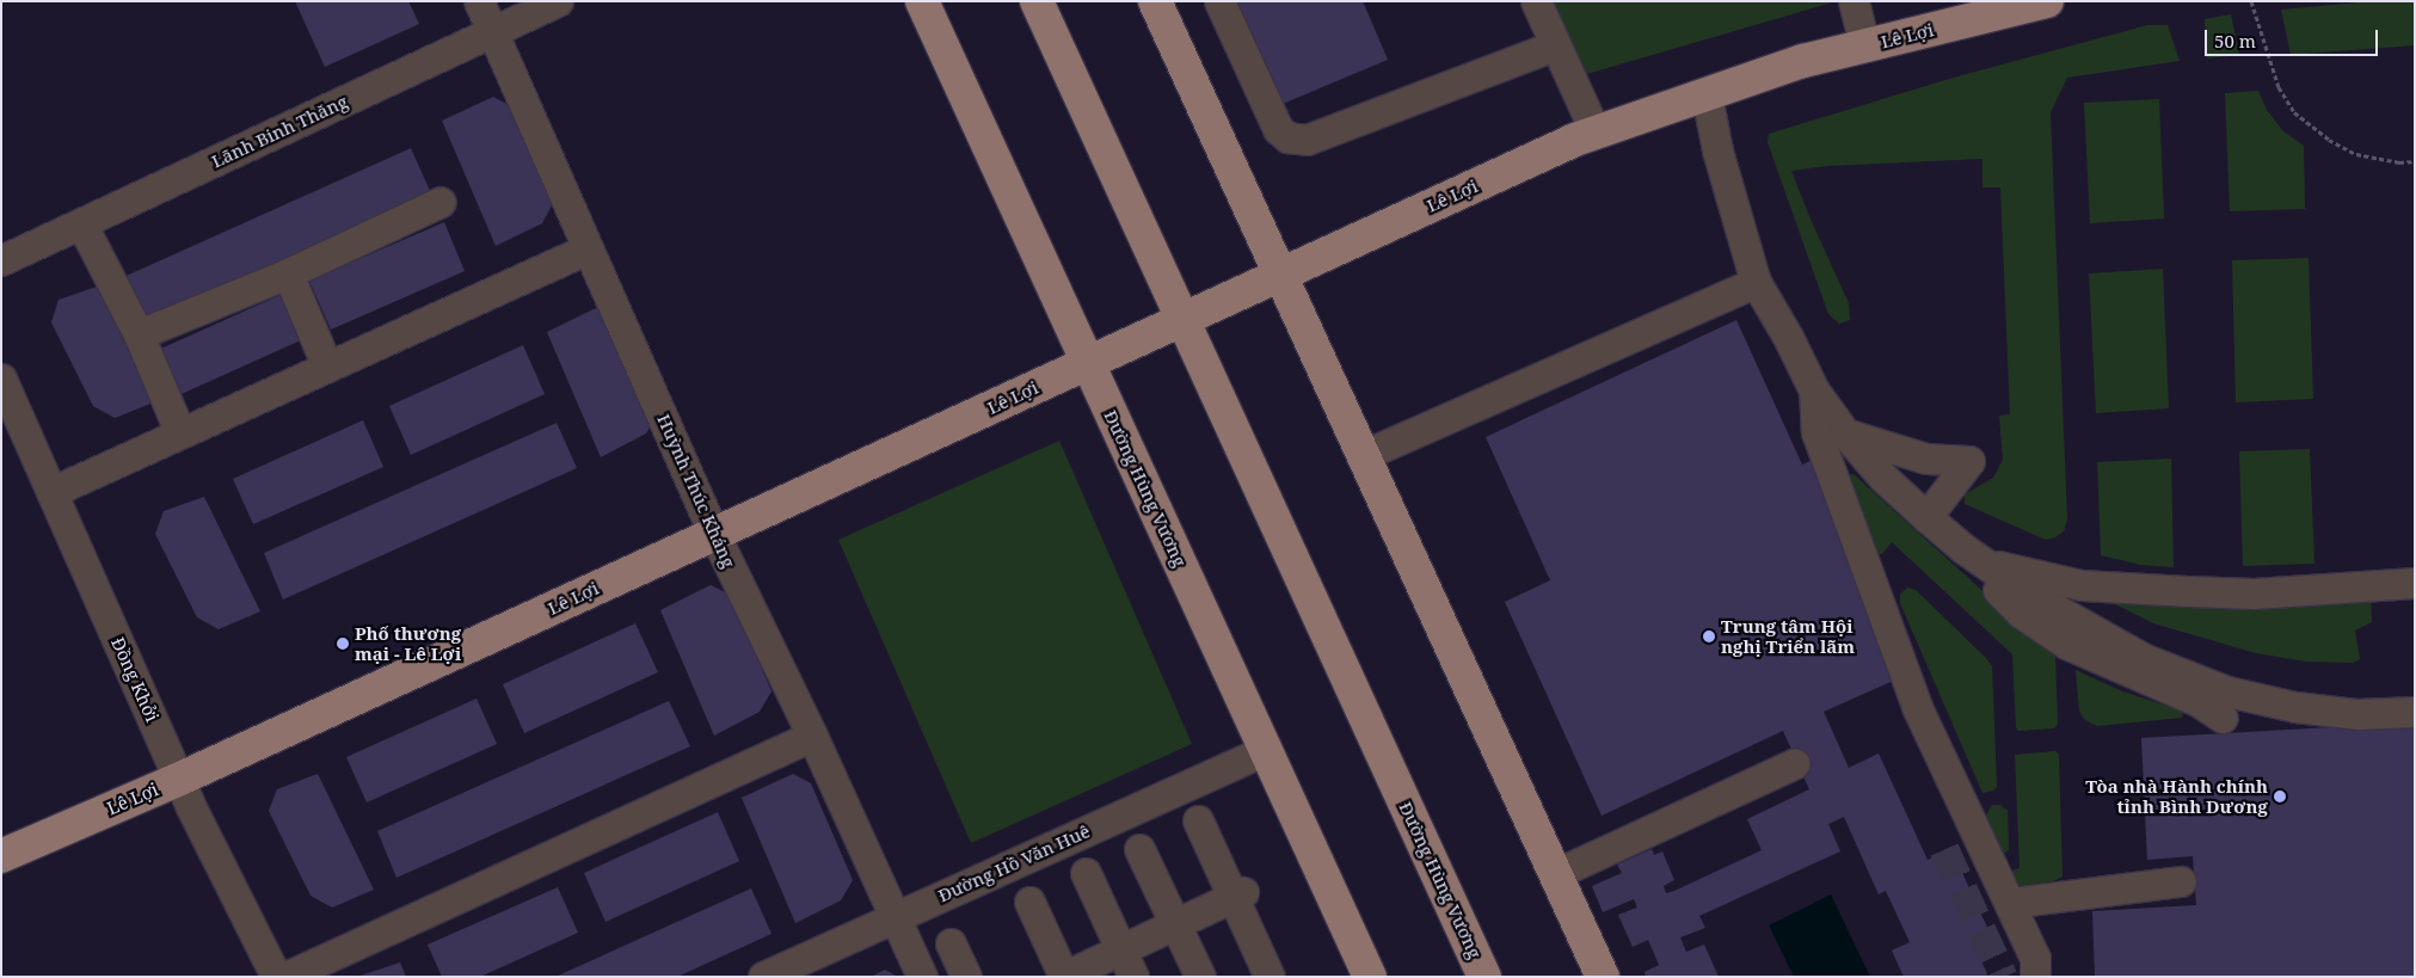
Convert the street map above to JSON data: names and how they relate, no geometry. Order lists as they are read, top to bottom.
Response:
{
  "streets": {
    "main road": ["Lê Lợi", "Đường Hùng Vương"],
    "street": [
      "Lãnh Binh Thăng",
      "Huỳnh Thúc Kháng",
      "Đồng Khởi",
      "Đường Hồ Văn Huê"
    ]
  },
  "crossings": [
    ["Lê Lợi", "Đường Hùng Vương"],
    ["Lê Lợi", "Huỳnh Thúc Kháng"],
    ["Lê Lợi", "Đồng Khởi"],
    ["Lãnh Binh Thăng", "Huỳnh Thúc Kháng"],
    ["Đường Hùng Vương", "Đường Hồ Văn Huê"],
    ["Huỳnh Thúc Kháng", "Đường Hồ Văn Huê"]
  ],
  "places": ["Trung tâm Hội nghị Triển lãm", "Phố thương mại - Lê Lợi", "Tòa nhà Hành chính tỉnh Bình Dương"],
  "scale_bar": "50 m"
}
